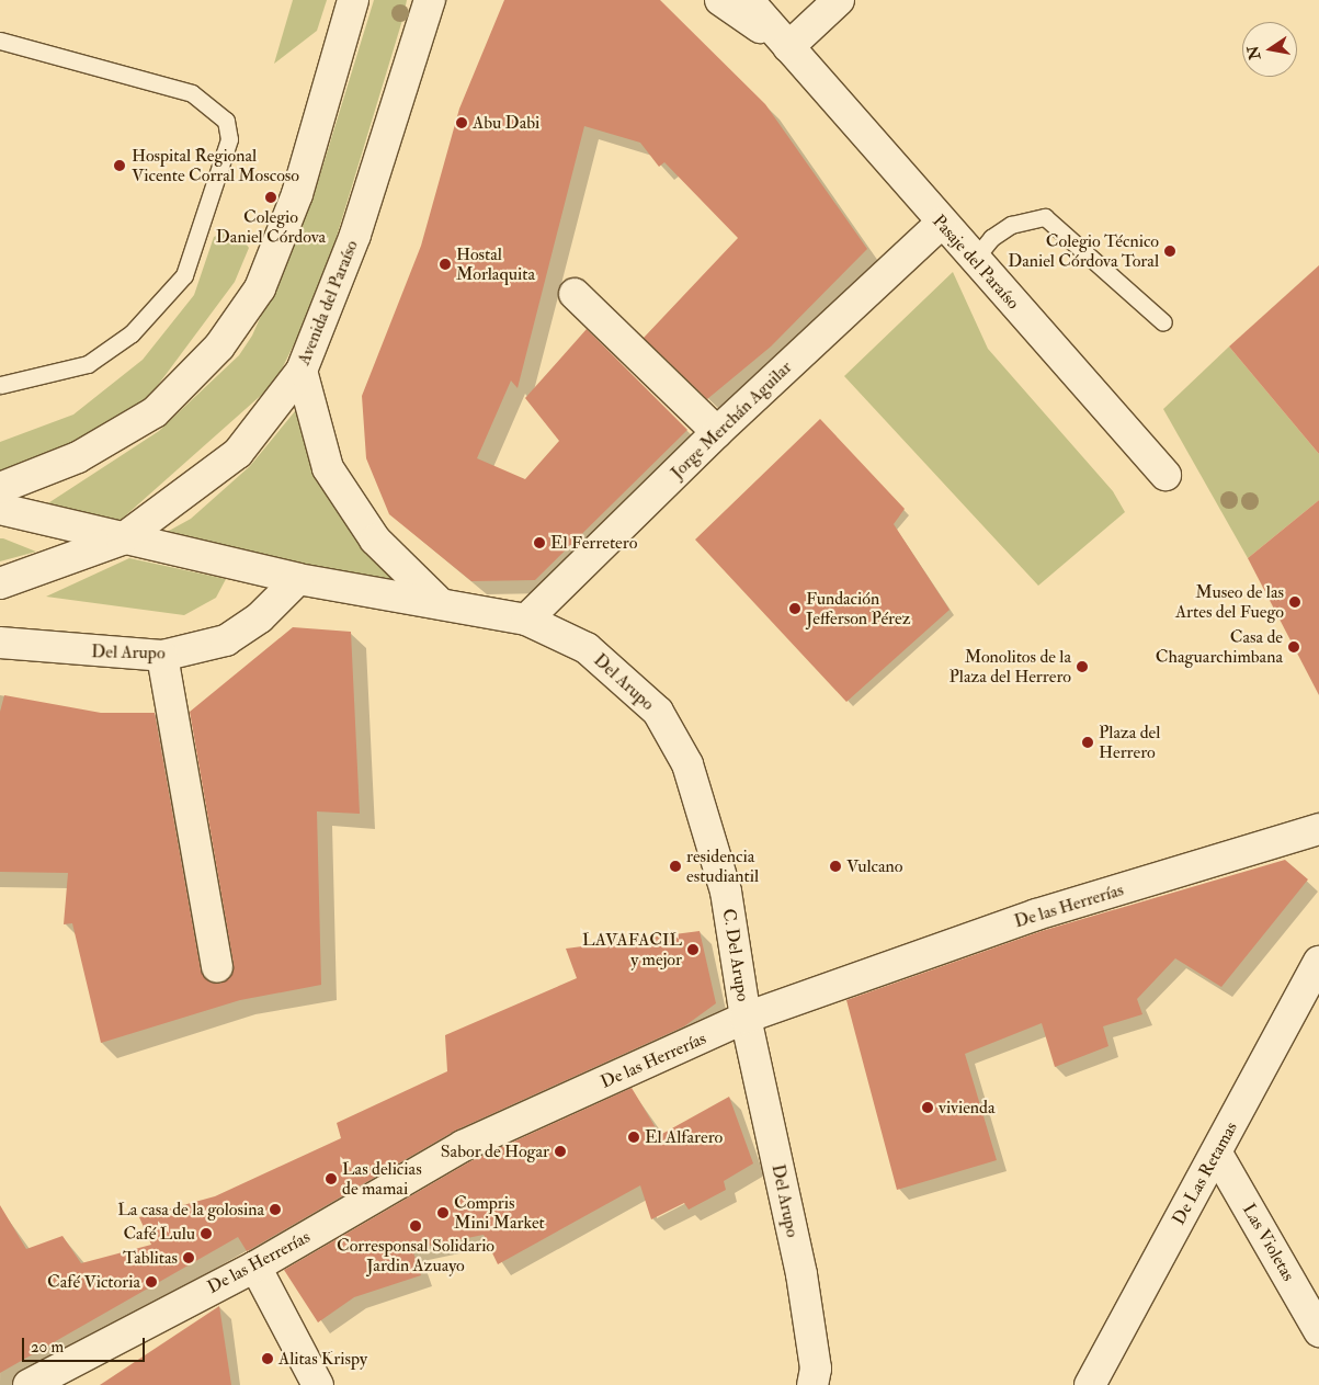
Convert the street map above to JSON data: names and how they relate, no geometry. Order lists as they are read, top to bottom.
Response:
{
  "streets": {
    "street": [
      "Pasaje del Paraíso",
      "Avenida del Paraíso",
      "Jorge Merchán Aguilar",
      "Del Arupo",
      "De las Herrerías",
      "C. Del Arupo",
      "De Las Retamas",
      "Las Violetas"
    ]
  },
  "crossings": [
    ["Pasaje del Paraíso", "Jorge Merchán Aguilar"],
    ["Avenida del Paraíso", "Del Arupo"],
    ["Jorge Merchán Aguilar", "Del Arupo"],
    ["Del Arupo", "De las Herrerías"],
    ["Del Arupo", "C. Del Arupo"],
    ["De las Herrerías", "C. Del Arupo"],
    ["De Las Retamas", "Las Violetas"]
  ],
  "places": [
    "Abu Dabi",
    "Hospital Regional Vicente Corral Moscoso",
    "Colegio Daniel Córdova",
    "Colegio Técnico Daniel Córdova Toral",
    "Hostal Morlaquita",
    "El Ferretero",
    "Museo de las Artes del Fuego",
    "Fundación Jefferson Pérez",
    "Casa de Chaguarchimbana",
    "Monolitos de la Plaza del Herrero",
    "Plaza del Herrero",
    "residencia estudiantil",
    "Vulcano",
    "LAVAFACIL y mejor",
    "vivienda",
    "El Alfarero",
    "Sabor de Hogar",
    "Las delicias de mamai",
    "La casa de la golosina",
    "Compris Mini Market",
    "Corresponsal Solidario Jardin Azuayo",
    "Café Lulu",
    "Tablitas",
    "Café Victoria",
    "Alitas Krispy"
  ],
  "scale_bar": "20 m",
  "north": "left"
}
